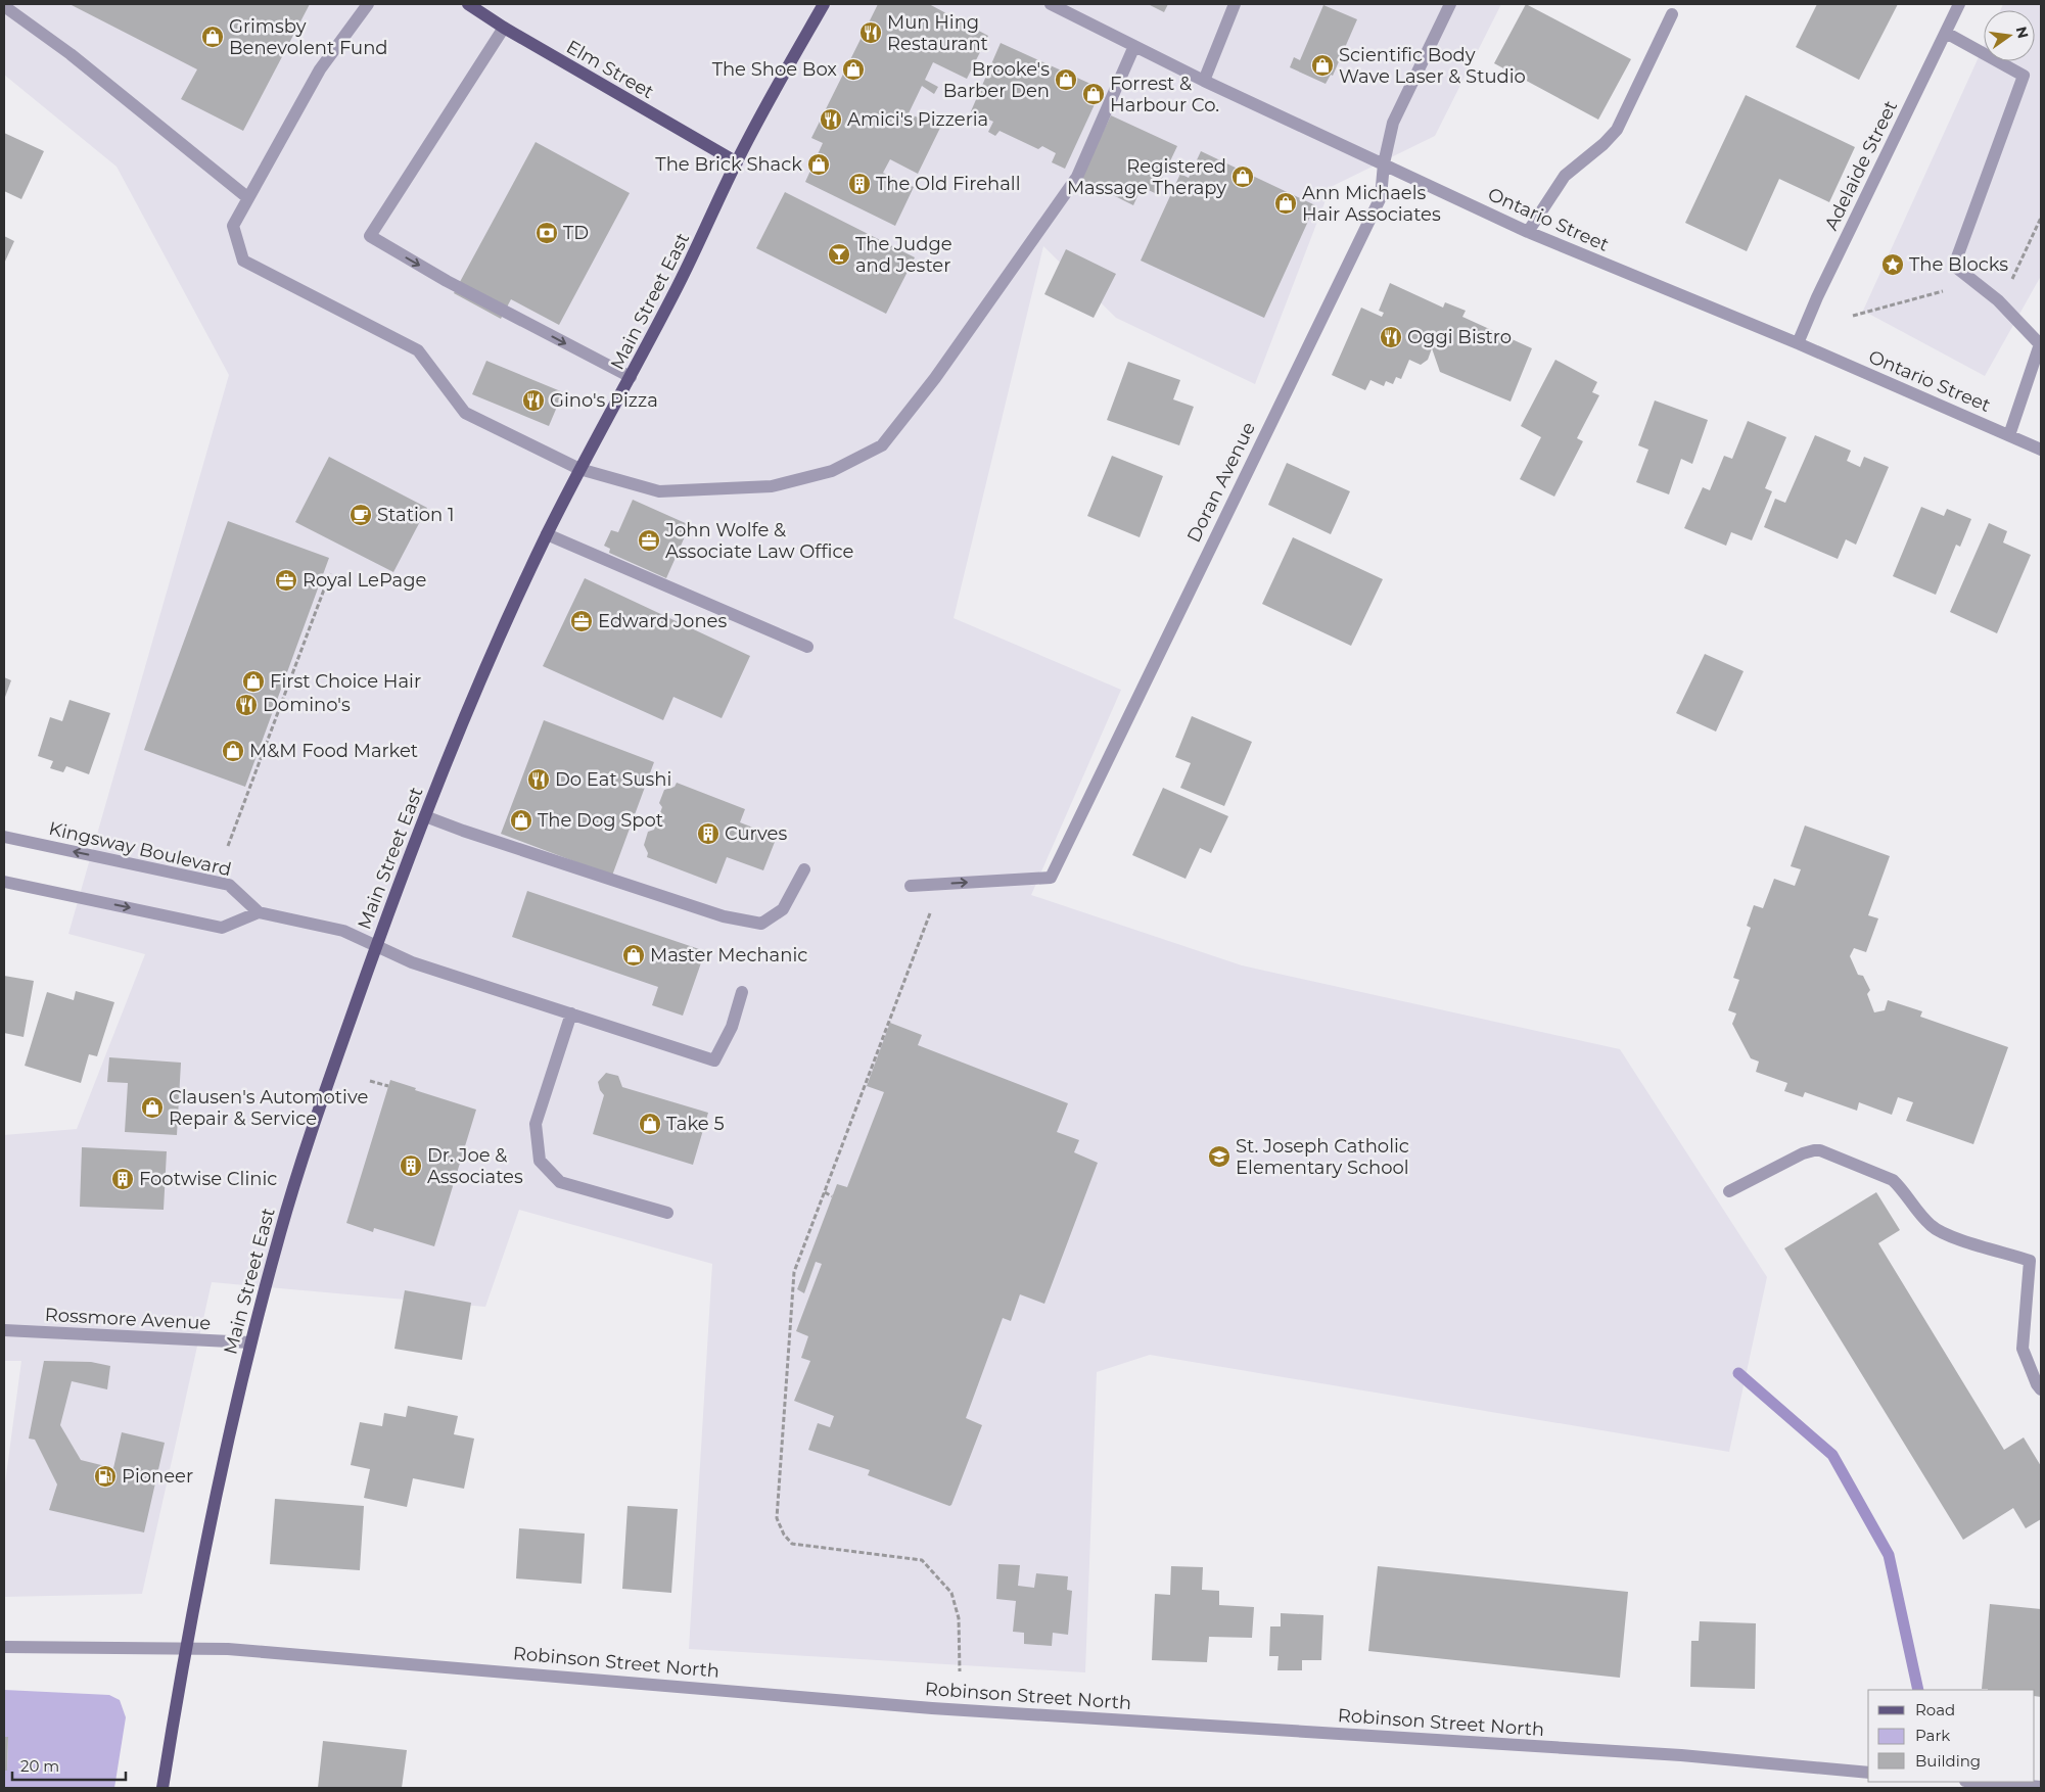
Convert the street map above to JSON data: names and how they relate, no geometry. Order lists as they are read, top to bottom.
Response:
{
  "streets": {
    "main road": ["Elm Street", "Main Street East"],
    "street": [
      "Adelaide Street",
      "Ontario Street",
      "Doran Avenue",
      "Kingsway Boulevard",
      "Rossmore Avenue",
      "Robinson Street North"
    ]
  },
  "crossings": [
    ["Elm Street", "Main Street East"],
    ["Adelaide Street", "Ontario Street"],
    ["Ontario Street", "Doran Avenue"],
    ["Main Street East", "Rossmore Avenue"],
    ["Main Street East", "Robinson Street North"]
  ],
  "one_way": ["Doran Avenue"],
  "places": {
    "restaurant": [
      "Mun Hing Restaurant",
      "Amici's Pizzeria",
      "Oggi Bistro",
      "Gino's Pizza",
      "Domino's",
      "Do Eat Sushi"
    ],
    "shop": [
      "Grimsby Benevolent Fund",
      "Scientific Body Wave Laser & Studio",
      "The Shoe Box",
      "Brooke's Barber Den",
      "Forrest & Harbour Co.",
      "The Brick Shack",
      "Registered Massage Therapy",
      "Ann Michaels Hair Associates",
      "First Choice Hair",
      "M&M Food Market",
      "The Dog Spot",
      "Master Mechanic",
      "Clausen's Automotive Repair & Service",
      "Take 5"
    ],
    "building": [
      "The Old Firehall",
      "Curves",
      "Dr. Joe & Associates",
      "Footwise Clinic"
    ],
    "bank": ["TD"],
    "bar": ["The Judge and Jester"],
    "place": ["The Blocks"],
    "cafe": ["Station 1"],
    "office": ["John Wolfe & Associate Law Office", "Royal LePage", "Edward Jones"],
    "school or university": ["St. Joseph Catholic Elementary School"],
    "fuel station": ["Pioneer"]
  },
  "legend": ["Road", "Park", "Building"],
  "scale_bar": "20 m",
  "north": "right"
}
